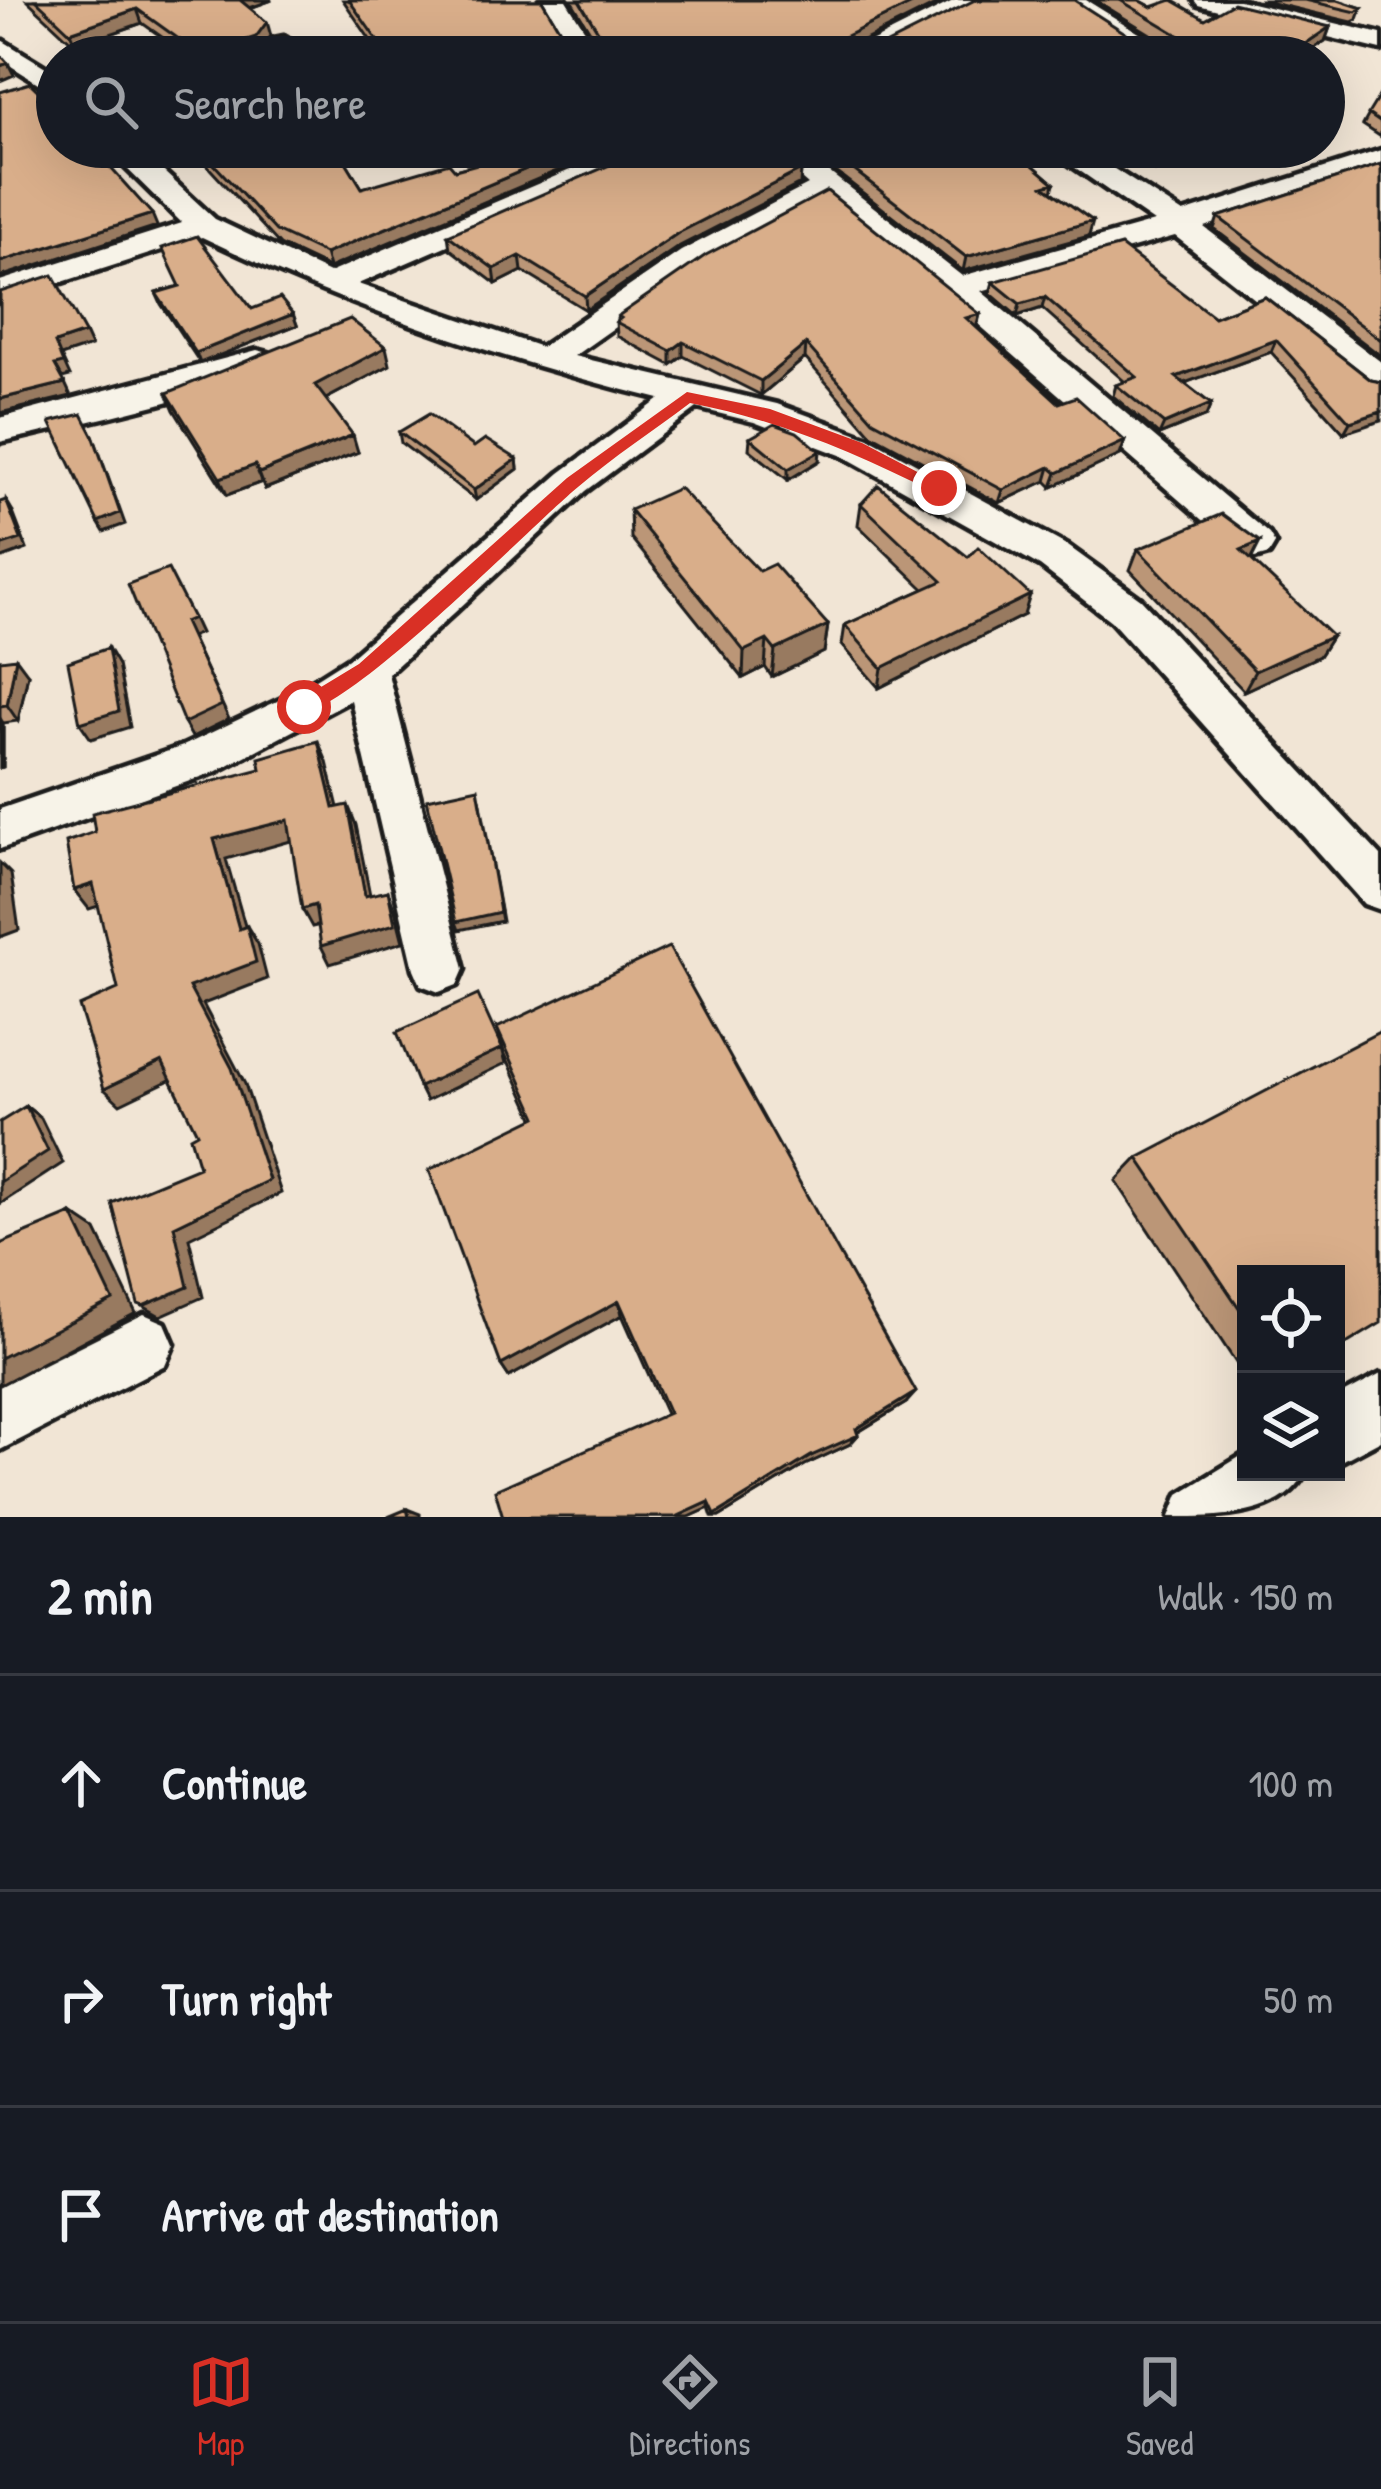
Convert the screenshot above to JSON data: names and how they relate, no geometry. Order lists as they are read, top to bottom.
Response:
{
  "page": {
    "search": "Search here",
    "heading": ["2 min", "Walk · 150 m"],
    "list": [
      ["Continue", "100 m"],
      ["Turn right", "50 m"],
      "Arrive at destination"
    ],
    "nav": ["Map", "Directions", "Saved"]
  }
}
